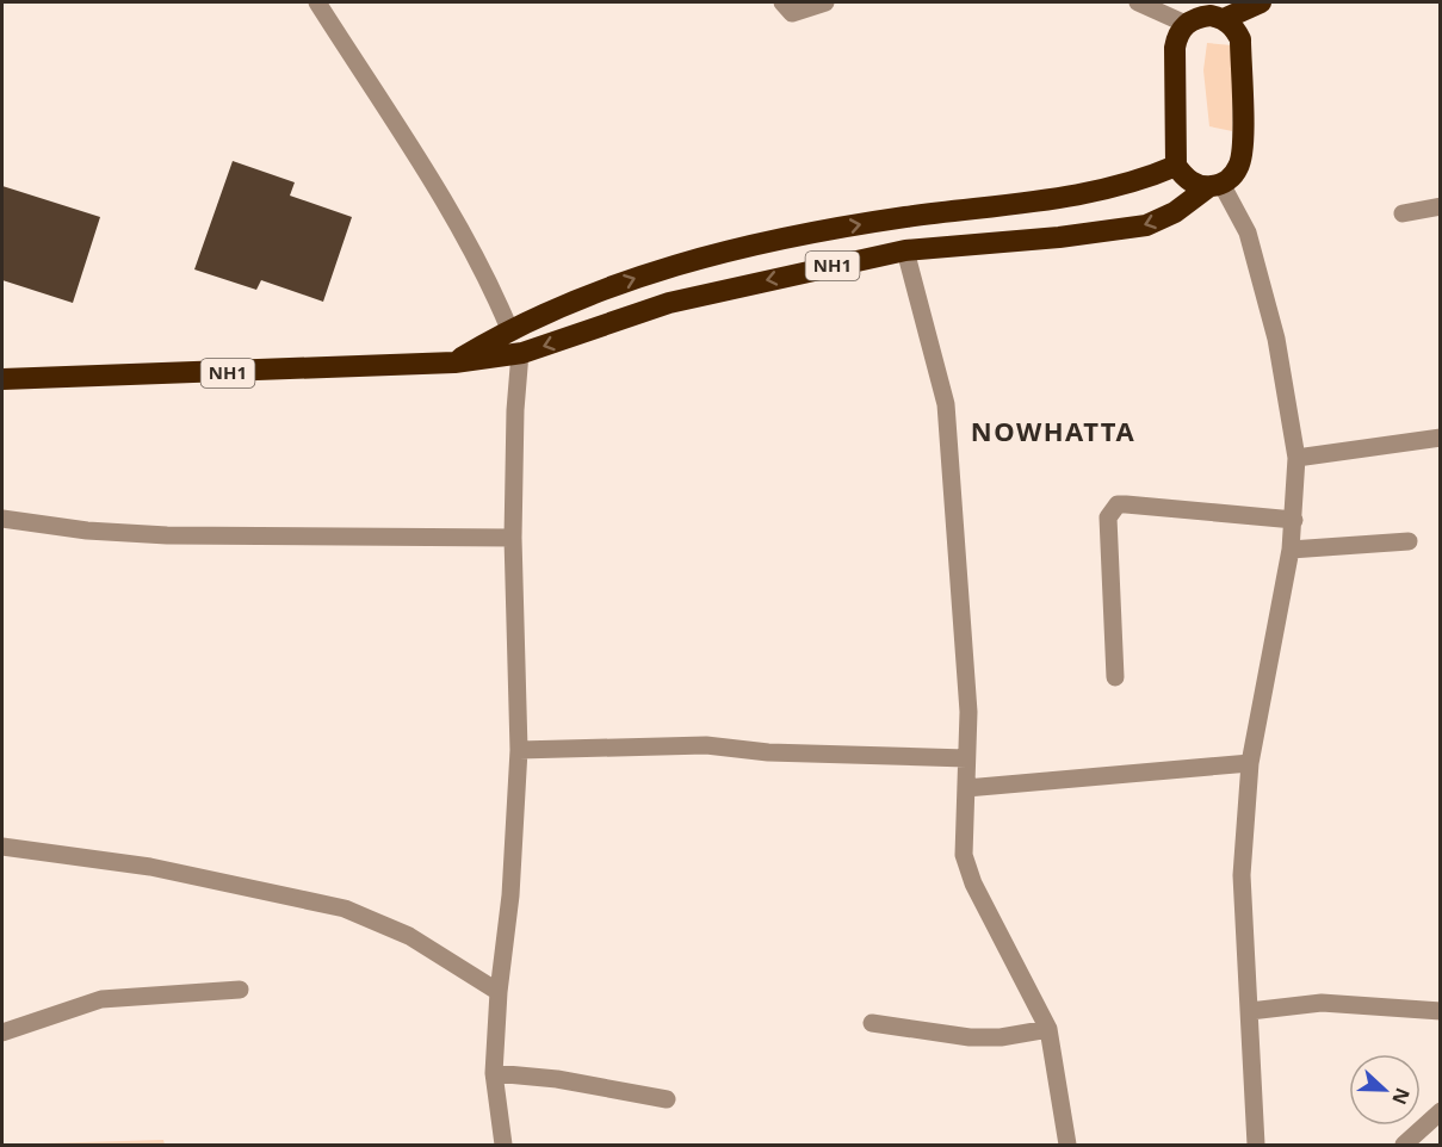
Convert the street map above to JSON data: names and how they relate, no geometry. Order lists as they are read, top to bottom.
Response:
{
  "streets": {
    "highway": ["NH1"]
  },
  "districts": ["NOWHATTA"],
  "north": "right"
}
